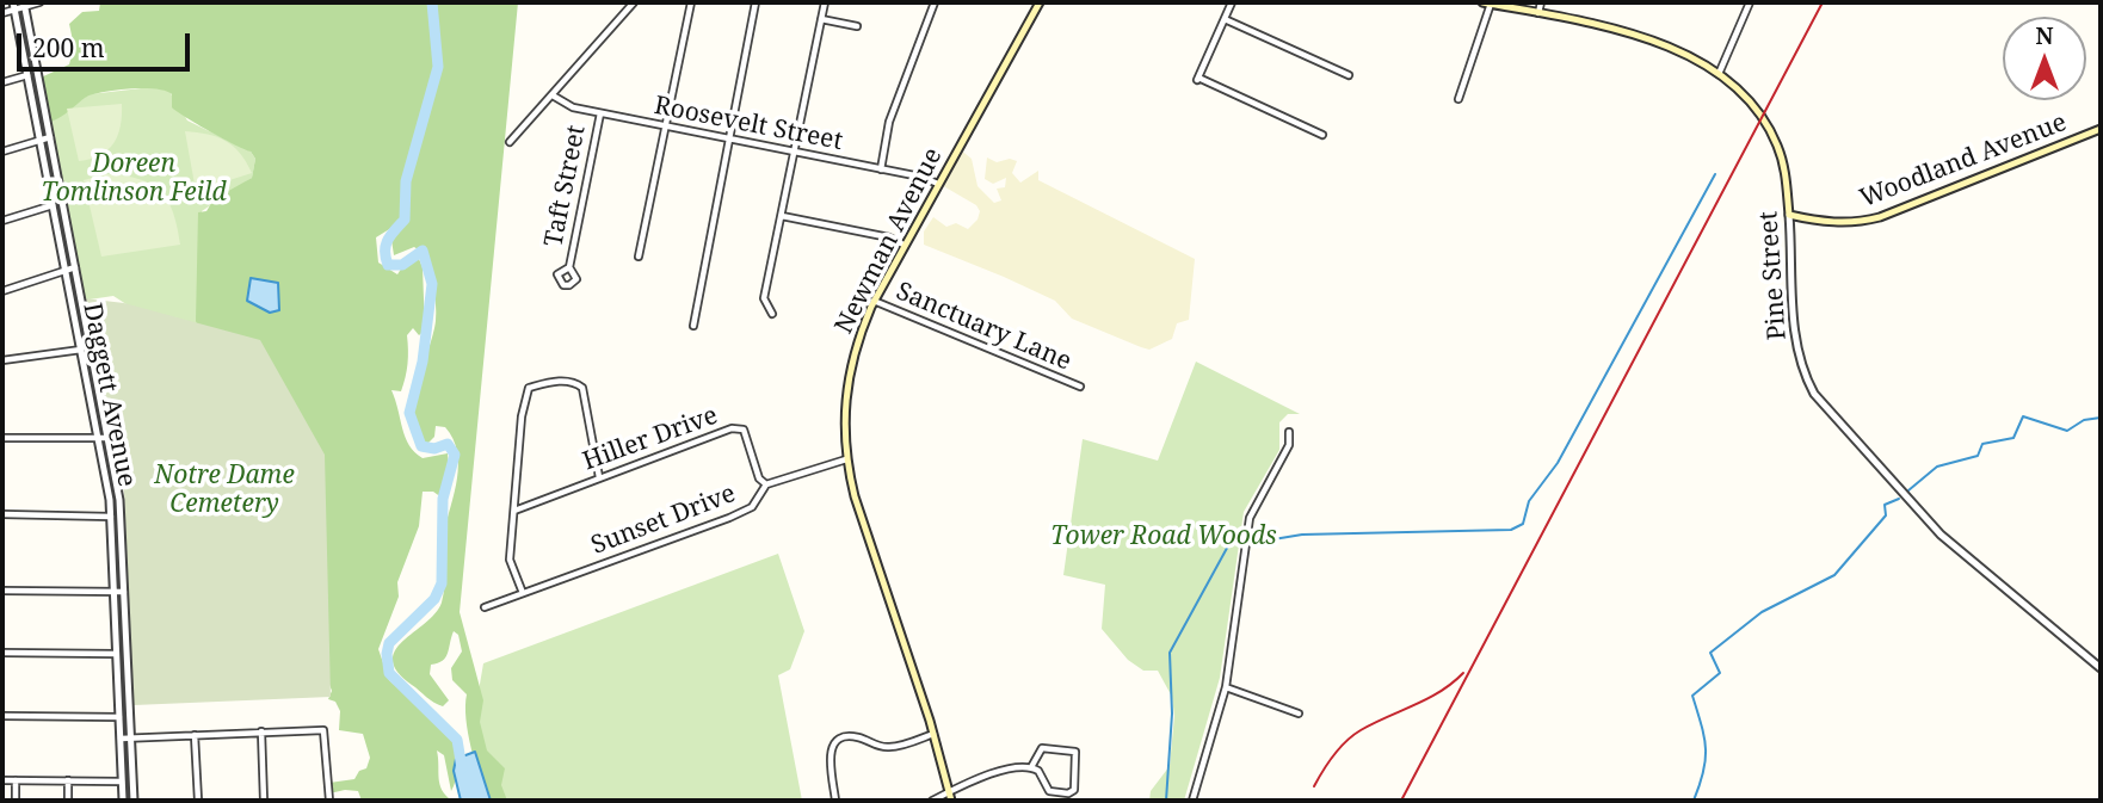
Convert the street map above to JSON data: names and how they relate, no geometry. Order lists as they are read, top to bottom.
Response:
{
  "streets": {
    "main road": ["Woodland Avenue", "Newman Avenue", "Pine Street"],
    "street": [
      "Roosevelt Street",
      "Taft Street",
      "Sanctuary Lane",
      "Daggett Avenue",
      "Hiller Drive",
      "Sunset Drive"
    ]
  },
  "crossings": [
    ["Roosevelt Street", "Taft Street"],
    ["Roosevelt Street", "Newman Avenue"],
    ["Woodland Avenue", "Pine Street"],
    ["Newman Avenue", "Sanctuary Lane"],
    ["Newman Avenue", "Sunset Drive"],
    ["Hiller Drive", "Sunset Drive"]
  ],
  "parks": ["Doreen Tomlinson Feild", "Notre Dame Cemetery", "Tower Road Woods"],
  "scale_bar": "200 m",
  "north": "top"
}
